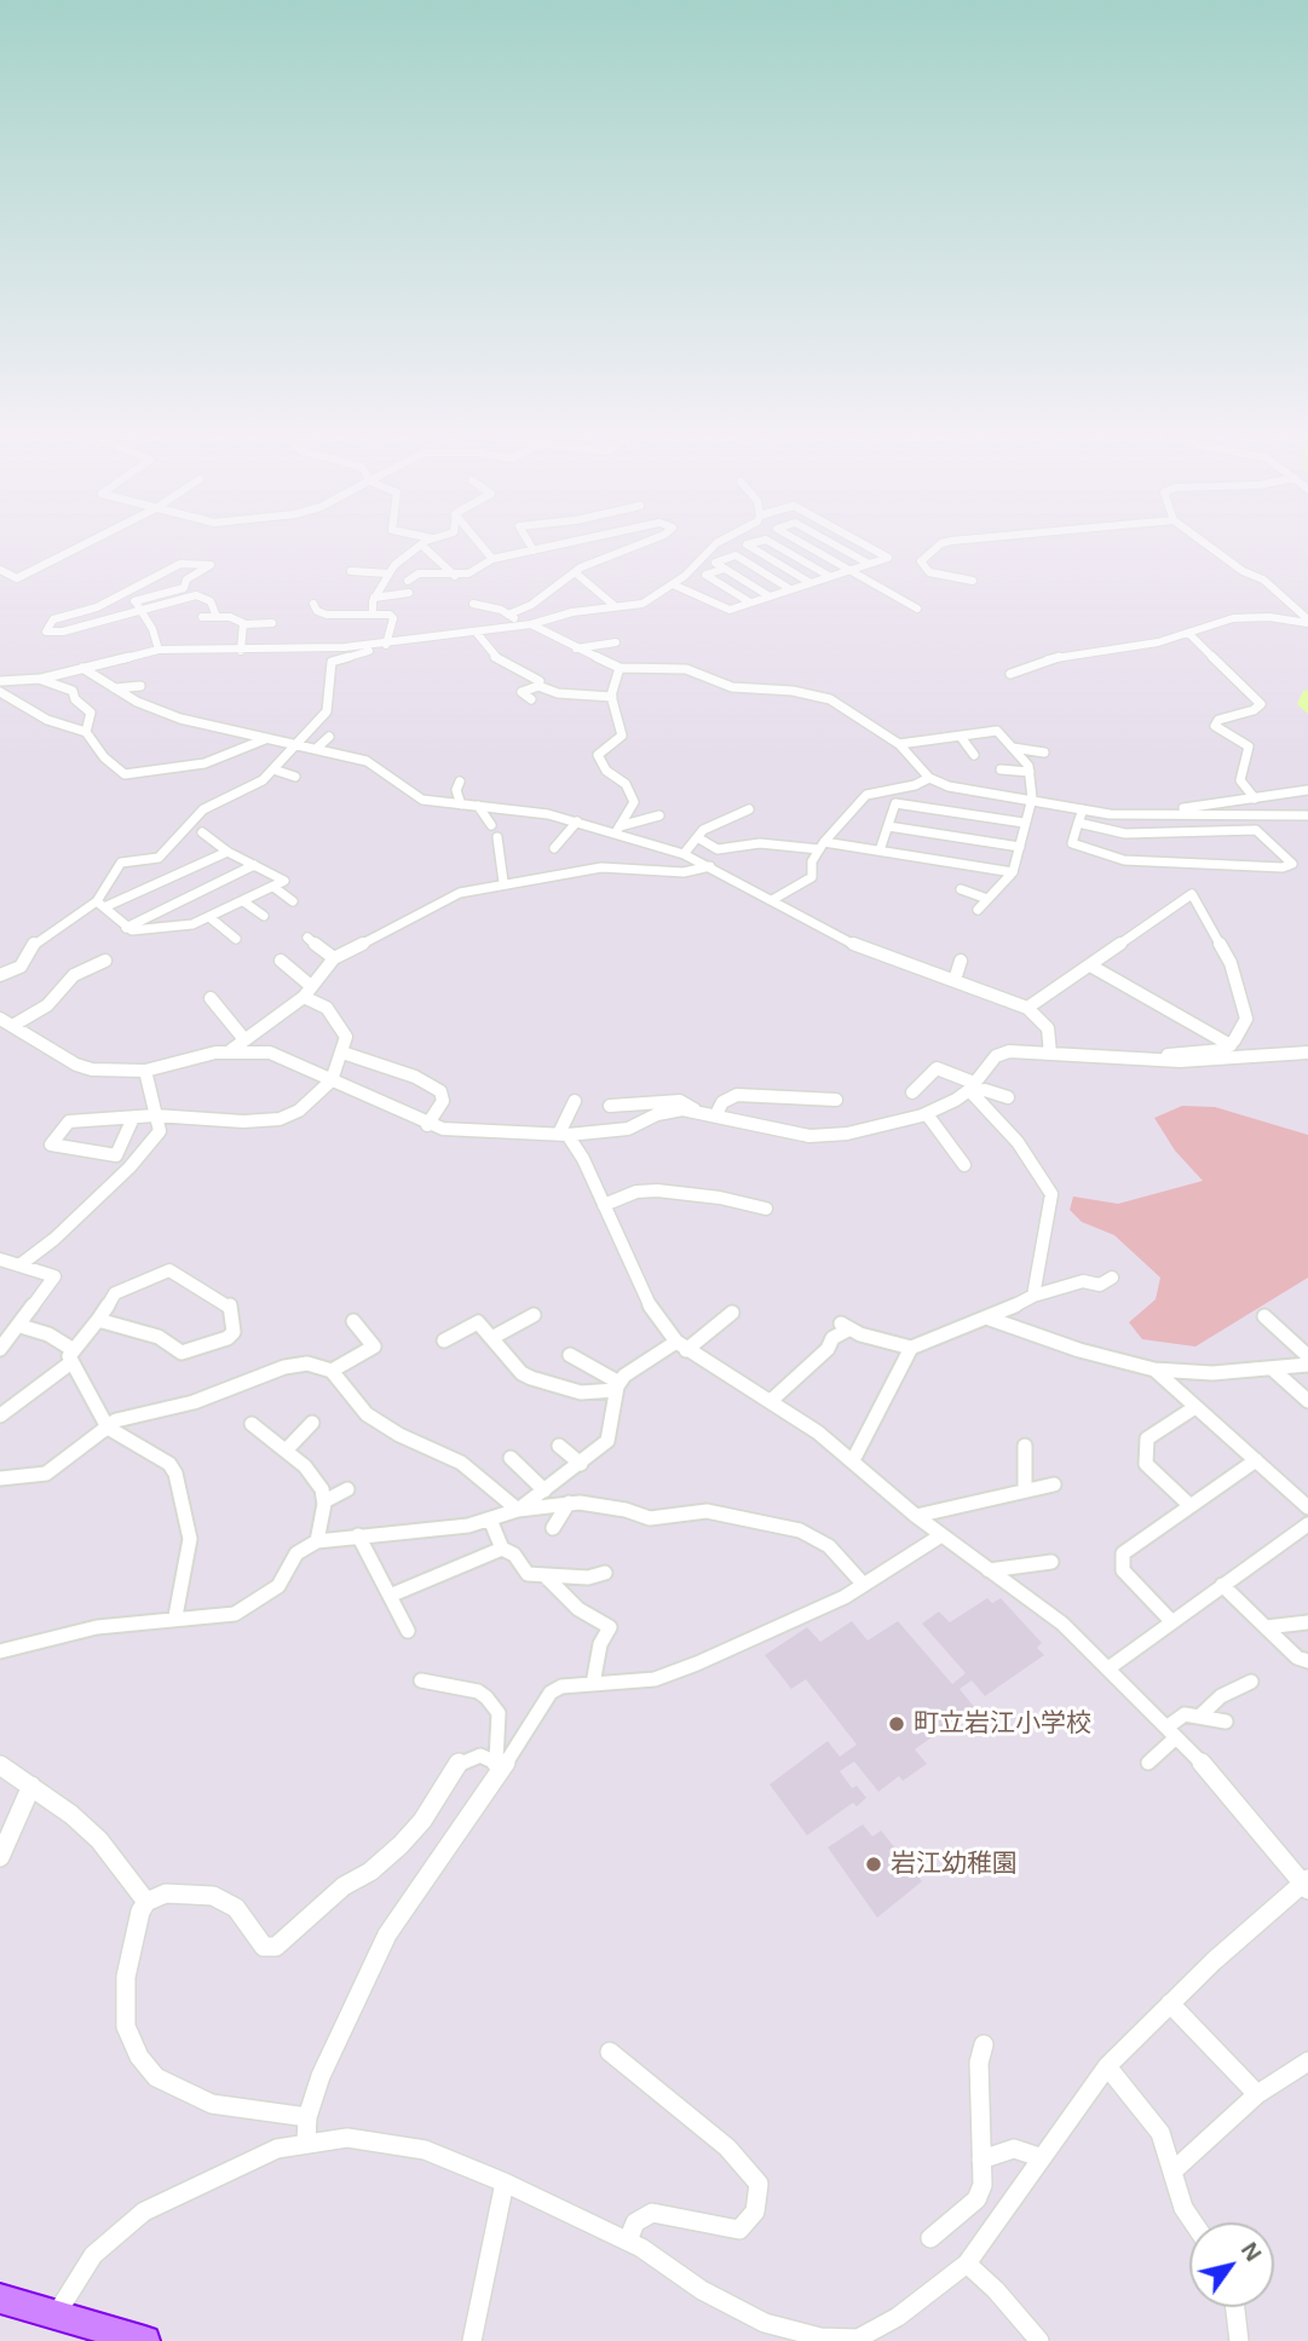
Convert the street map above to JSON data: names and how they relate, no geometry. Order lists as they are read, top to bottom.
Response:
{
  "places": ["町立岩江小学校", "岩江幼稚園"],
  "north": "top right"
}
